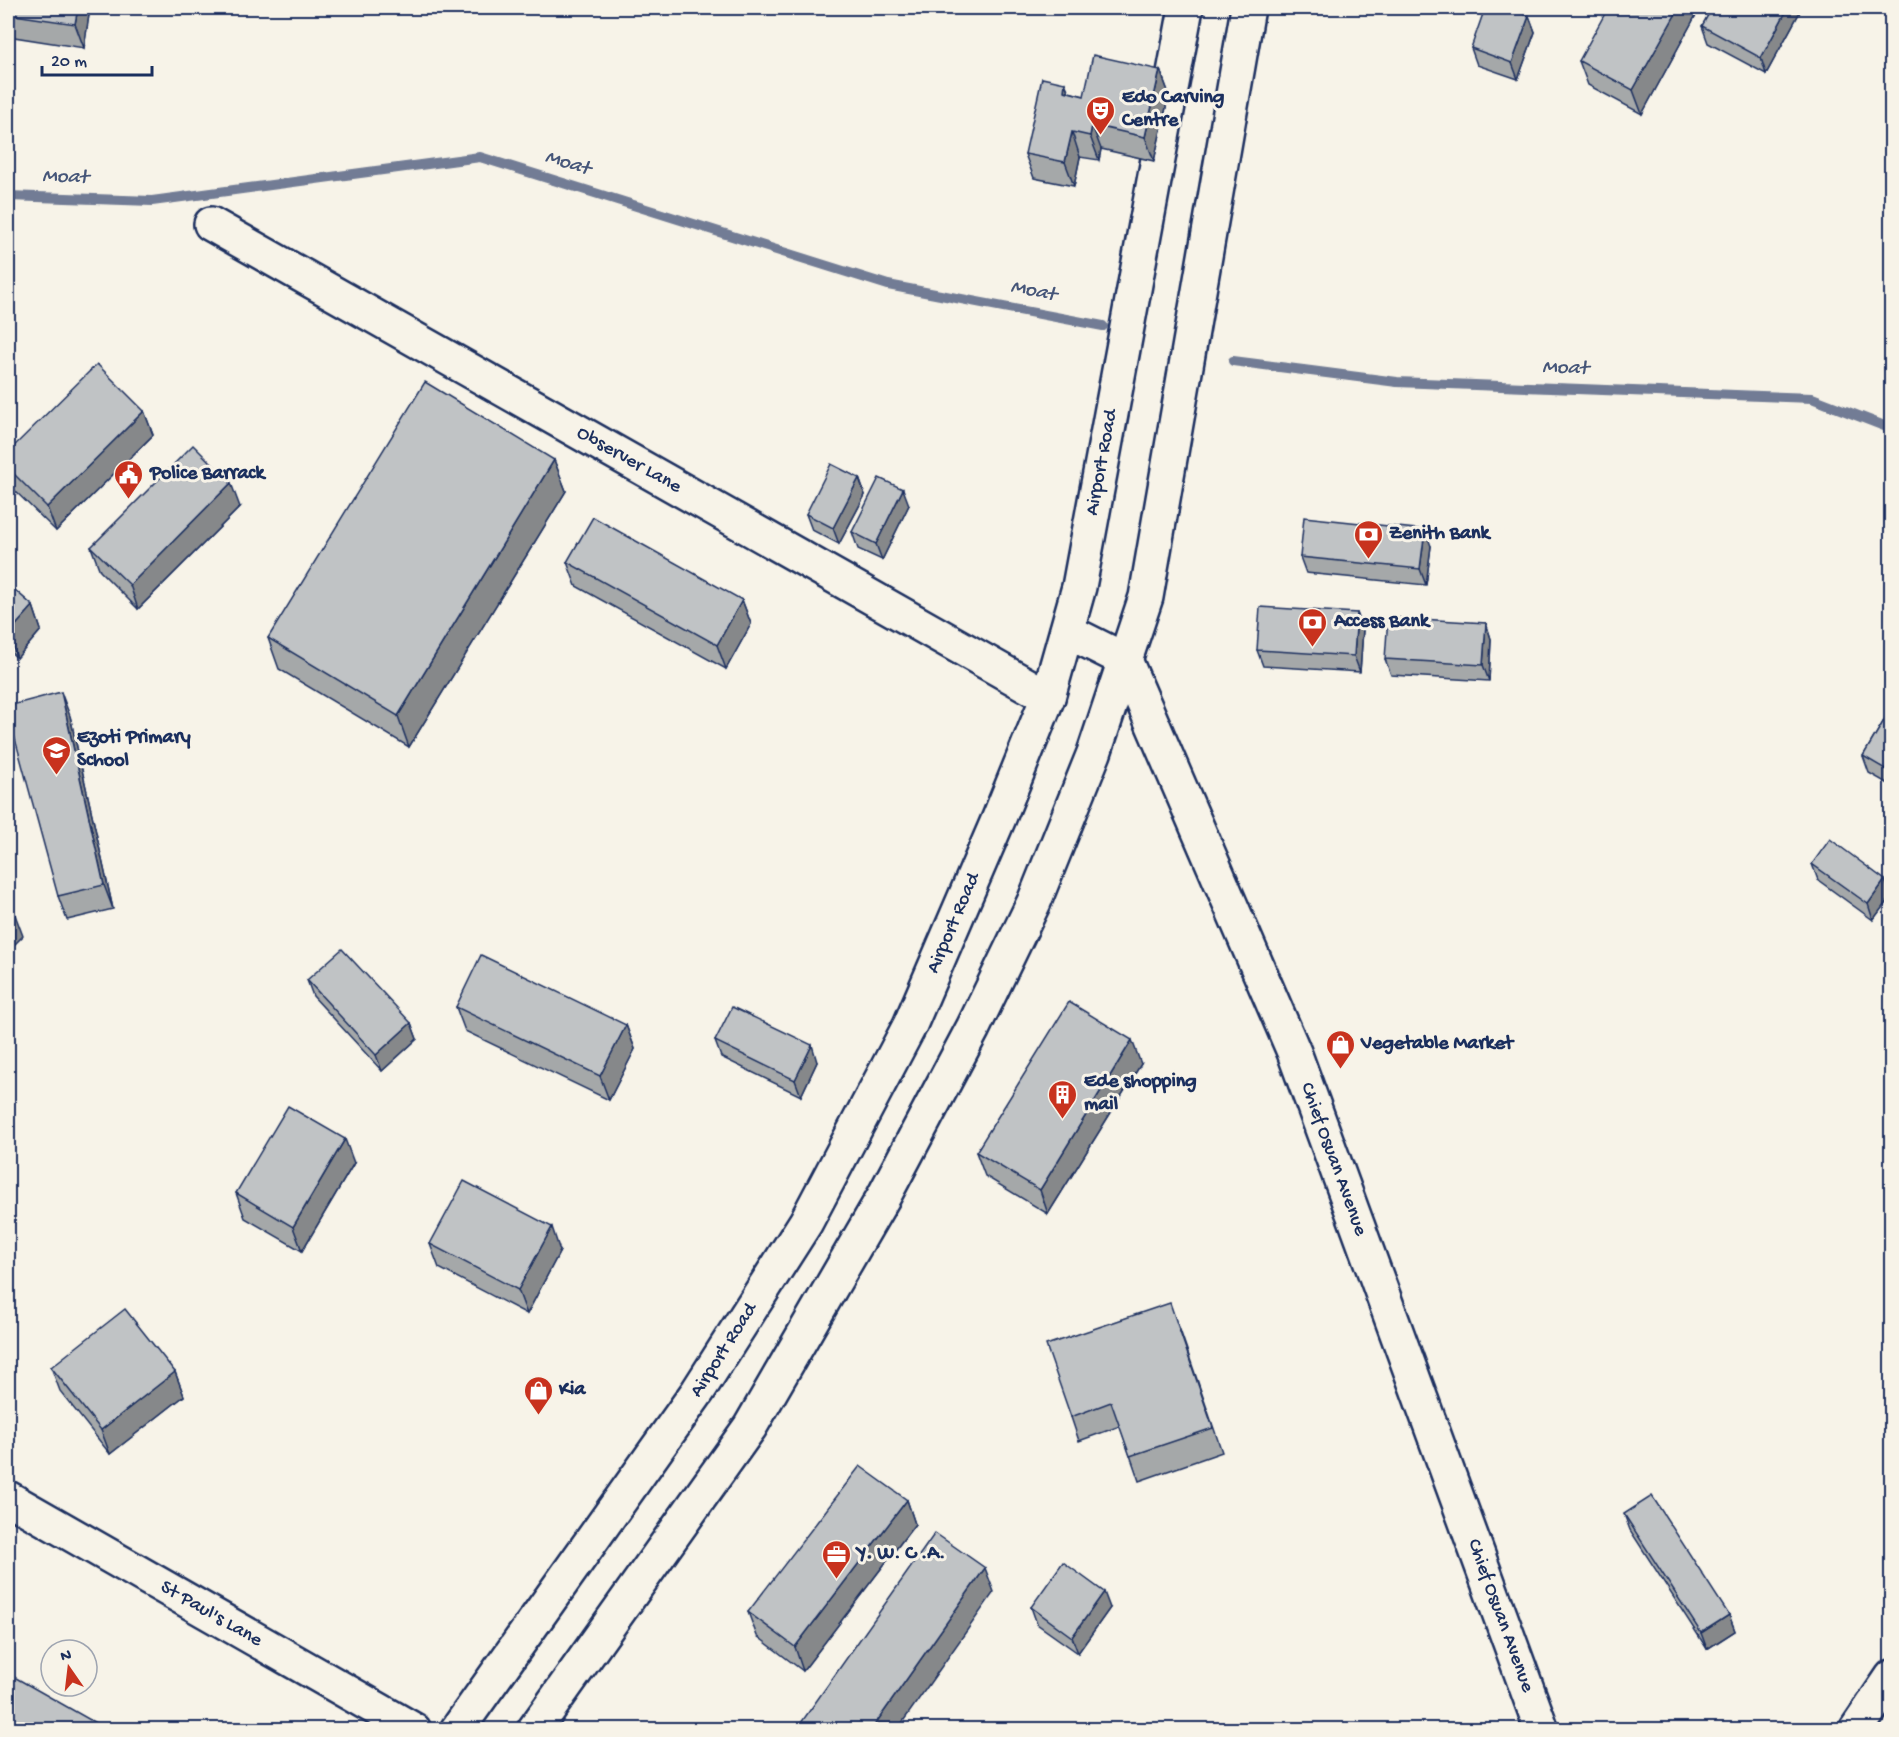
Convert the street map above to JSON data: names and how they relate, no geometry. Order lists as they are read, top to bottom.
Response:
{
  "streets": {
    "main road": [
      "Observer Lane",
      "Airport Road",
      "Chief Osuan Avenue",
      "St Paul's Lane"
    ]
  },
  "crossings": [
    ["Observer Lane", "Airport Road"]
  ],
  "water": ["Moat"],
  "places": {
    "theatre": ["Edo Carving Centre"],
    "public building": ["Police Barrack"],
    "bank": ["Zenith Bank", "Access Bank"],
    "school or university": ["Ezoti Primary School"],
    "shop": ["Vegetable Market", "Kia"],
    "building": ["Ede shopping mail"],
    "office": ["Y. W. C .A."]
  },
  "scale_bar": "20 m",
  "north": "top"
}
